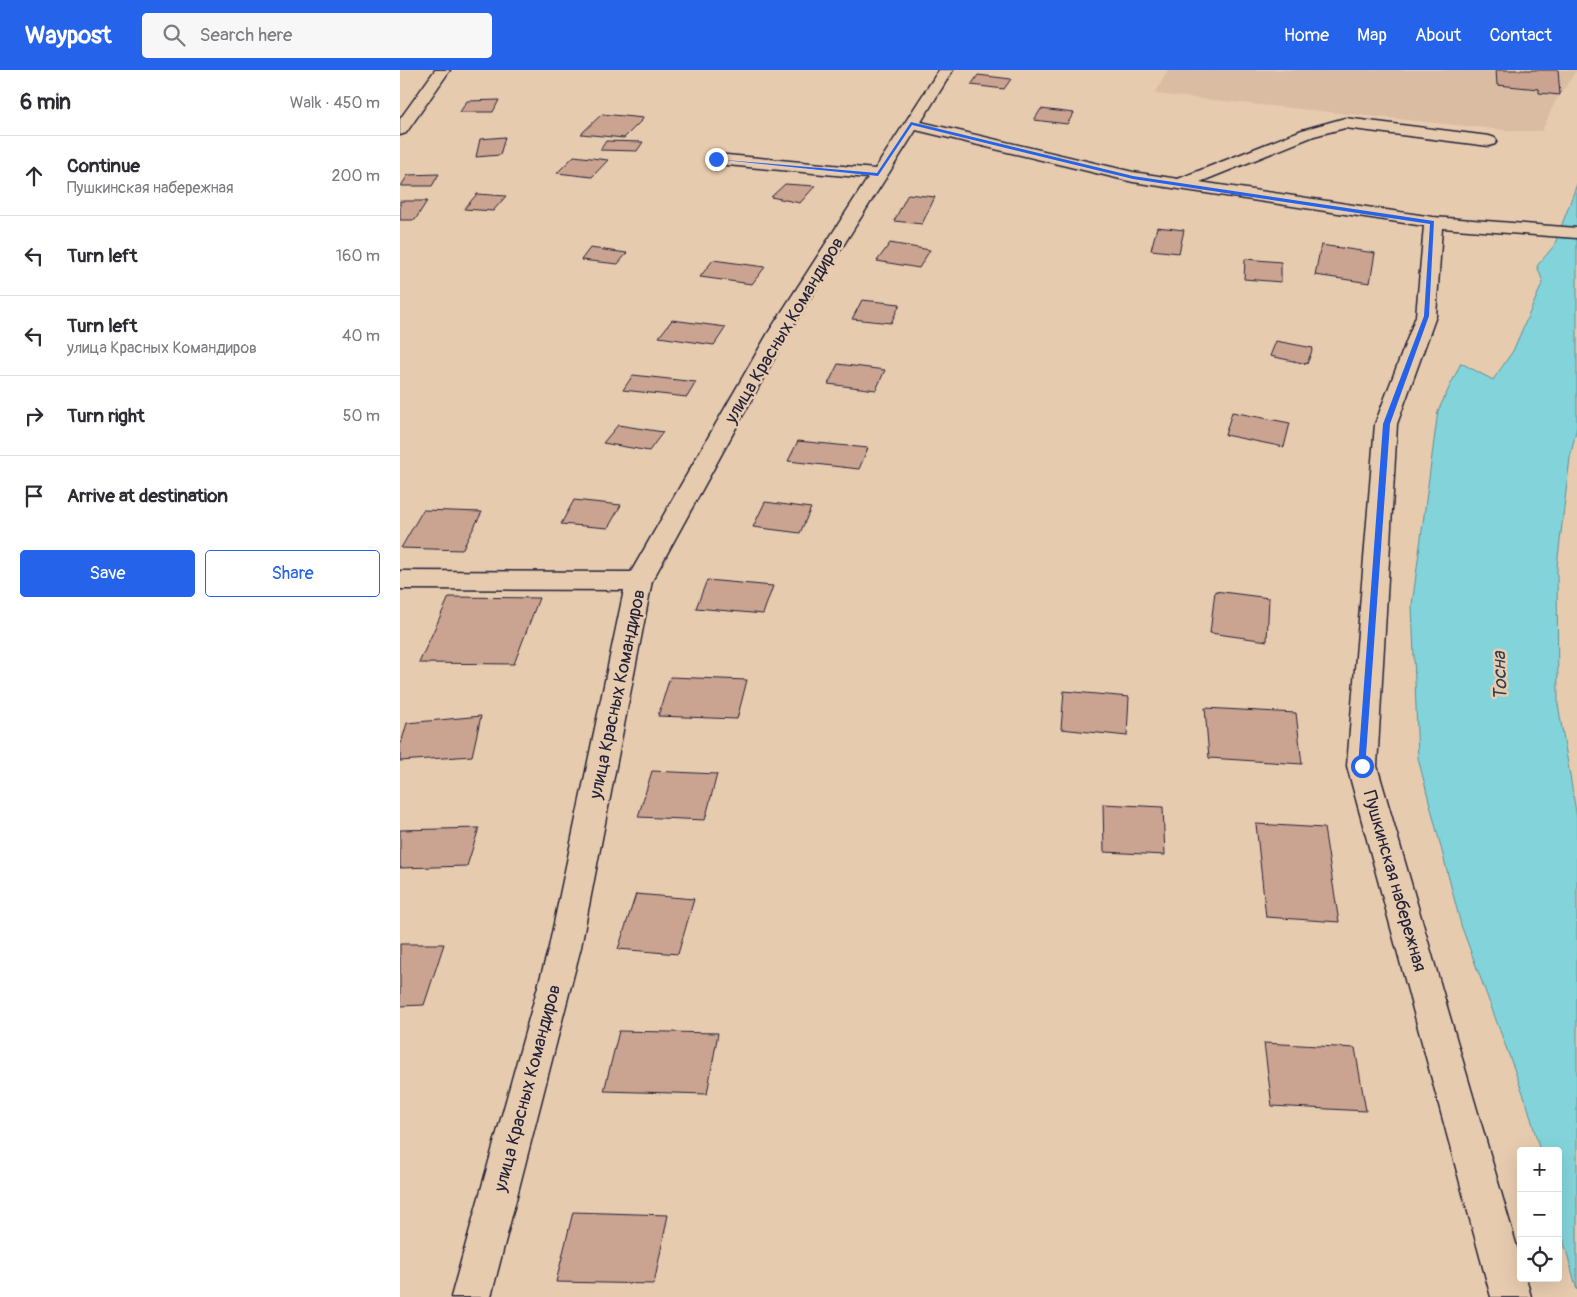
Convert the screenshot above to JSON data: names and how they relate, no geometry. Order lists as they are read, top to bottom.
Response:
{
  "streets": {
    "street": ["улица Красных Командиров", "Пушкинская набережная"]
  },
  "water": ["Тосна"],
  "page": {
    "header": "Waypost",
    "search": "Search here",
    "nav": [
      "Home",
      "Map",
      "About",
      "Contact"
    ],
    "heading": ["6 min", "Walk · 450 m"],
    "list": [
      ["Continue", "Пушкинская набережная", "200 m"],
      ["Turn left", "160 m"],
      ["Turn left", "улица Красных Командиров", "40 m"],
      ["Turn right", "50 m"],
      "Arrive at destination"
    ],
    "buttons": ["Save", "Share"],
    "map_buttons": ["+", "−"]
  }
}
